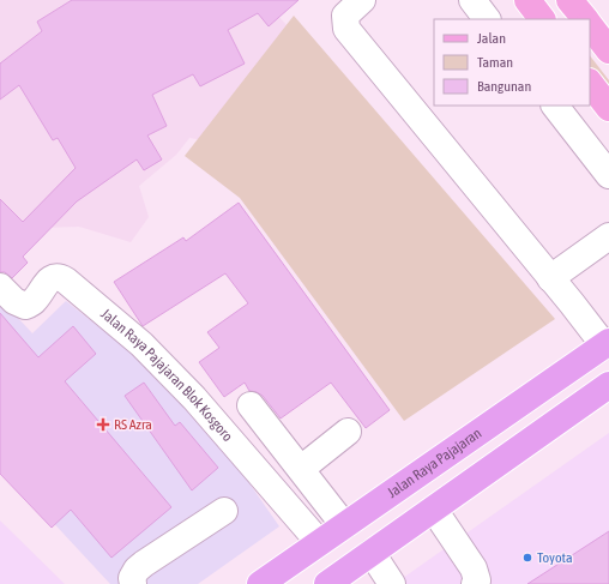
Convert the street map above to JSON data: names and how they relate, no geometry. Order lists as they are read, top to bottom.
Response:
{
  "streets": {
    "highway": ["Jalan Raya Pajajaran"],
    "street": ["Jalan Raya Pajajaran Blok Kosgoro"]
  },
  "crossings": [
    ["Jalan Raya Pajajaran Blok Kosgoro", "Jalan Raya Pajajaran"]
  ],
  "places": {
    "health": ["RS Azra"],
    "other": ["Toyota"]
  },
  "legend": ["Jalan", "Taman", "Bangunan"]
}
